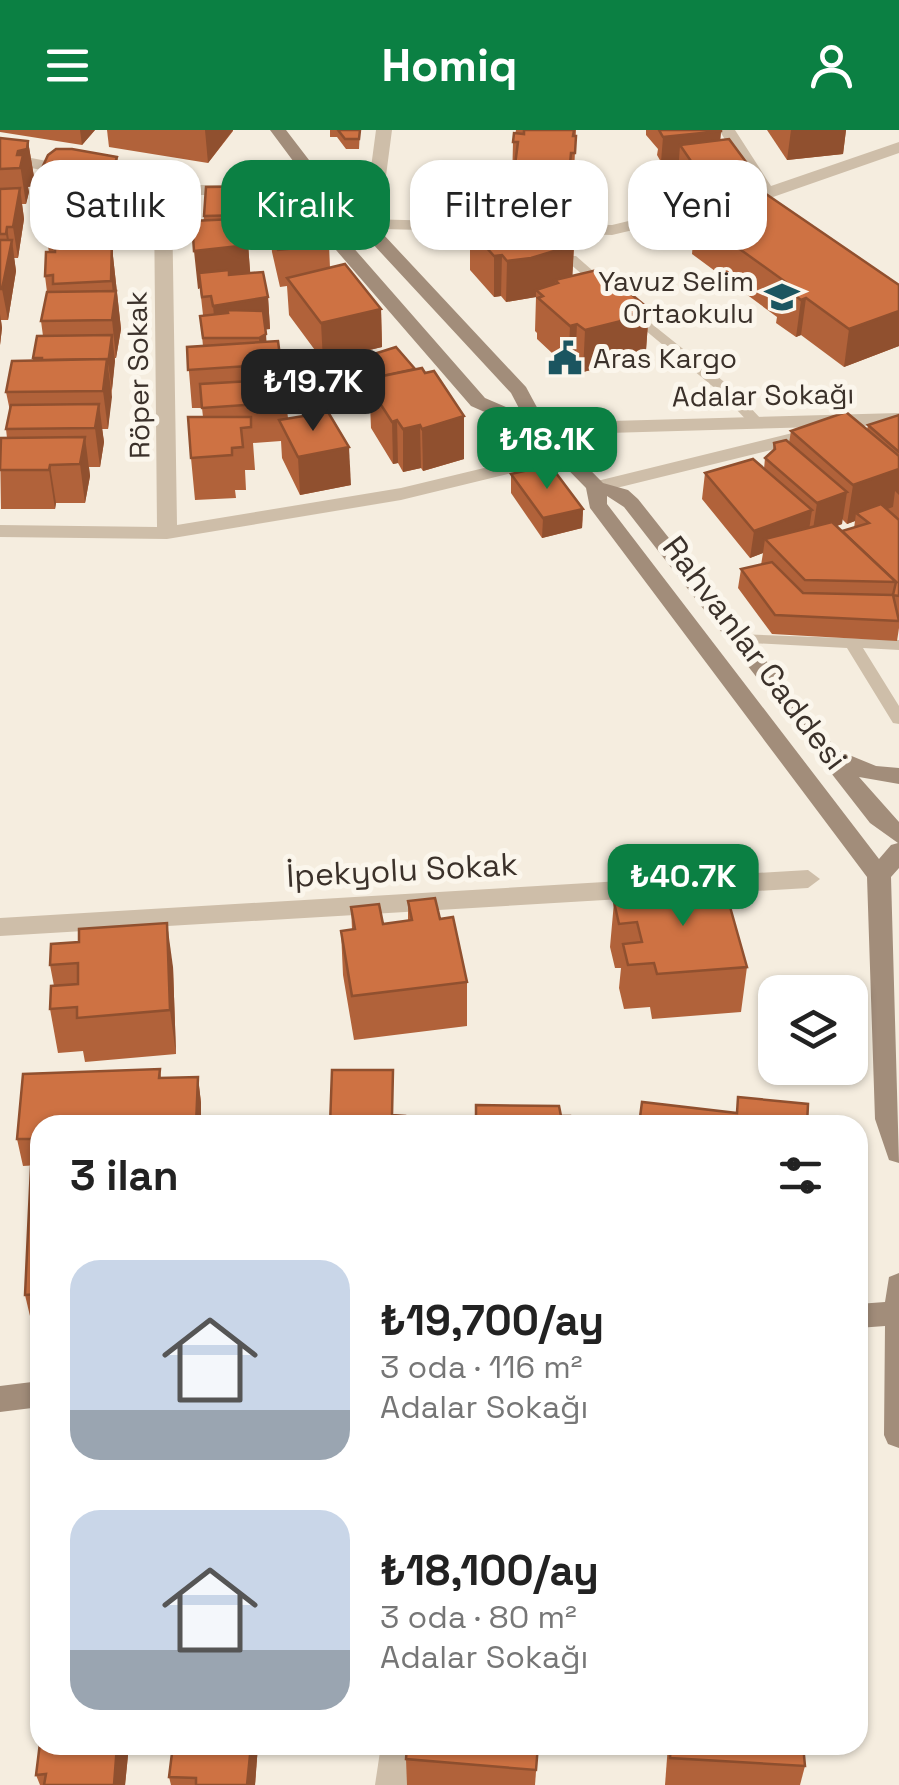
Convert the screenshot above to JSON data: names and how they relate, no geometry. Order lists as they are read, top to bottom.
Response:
{
  "streets": {
    "street": [
      "Röper Sokak",
      "Adalar Sokağı",
      "Rahvanlar Caddesi",
      "İpekyolu Sokak"
    ]
  },
  "crossings": [
    ["Adalar Sokağı", "Rahvanlar Caddesi"]
  ],
  "places": {
    "school or university": ["Yavuz Selim Ortaokulu"],
    "public building": ["Aras Kargo"]
  },
  "page": {
    "header": "Homiq",
    "chip": [
      "Satılık",
      "Kiralık",
      "Filtreler",
      "Yeni"
    ],
    "price": ["₺19.7K", "₺18.1K", "₺40.7K"],
    "heading": "3 ilan",
    "list": [
      {
        "name": "₺19,700/ay",
        "note": "3 oda · 116 m² · Adalar Sokağı"
      },
      {
        "name": "₺18,100/ay",
        "note": "3 oda · 80 m² · Adalar Sokağı"
      }
    ]
  }
}
